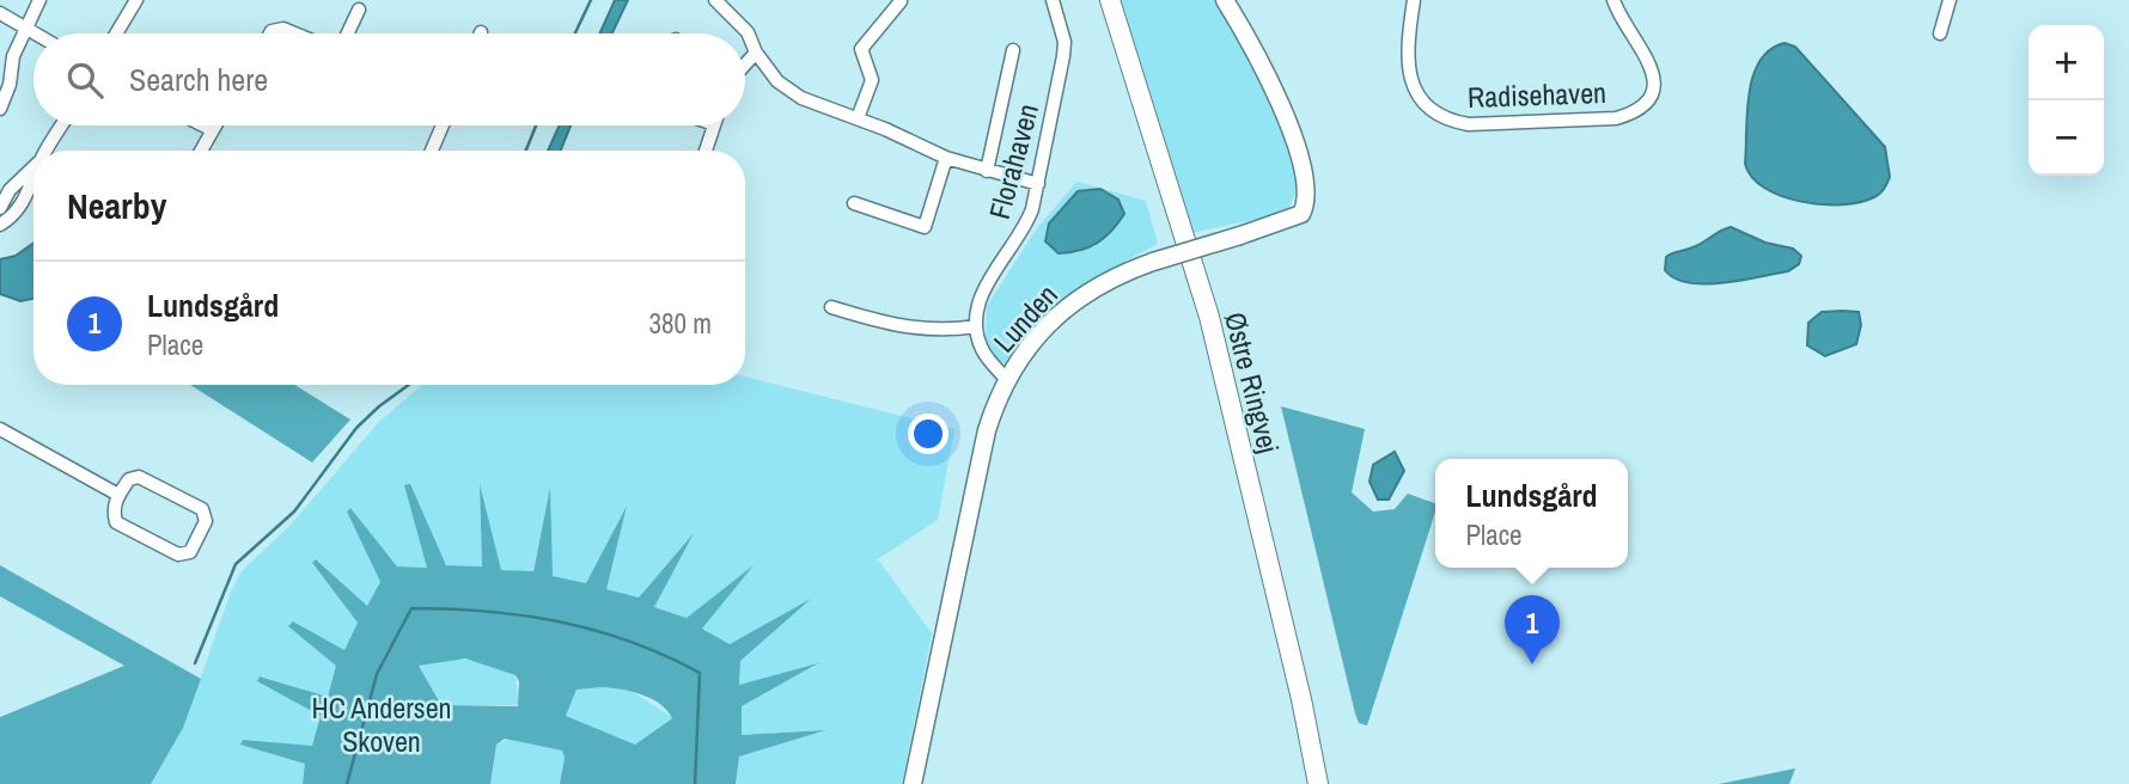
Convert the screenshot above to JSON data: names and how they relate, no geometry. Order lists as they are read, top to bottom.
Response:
{
  "streets": {
    "main road": ["Østre Ringvej"],
    "street": ["Radisehaven", "Florahaven", "Lunden"]
  },
  "parks": ["HC Andersen Skoven"],
  "page": {
    "map_buttons": ["+", "−"],
    "search": "Search here",
    "heading": "Nearby",
    "list": [
      {
        "mark": "1",
        "name": "Lundsgård",
        "note": "Place",
        "value": "380 m"
      }
    ],
    "popup": ["Lundsgård", "Place"],
    "pins": "1"
  }
}
